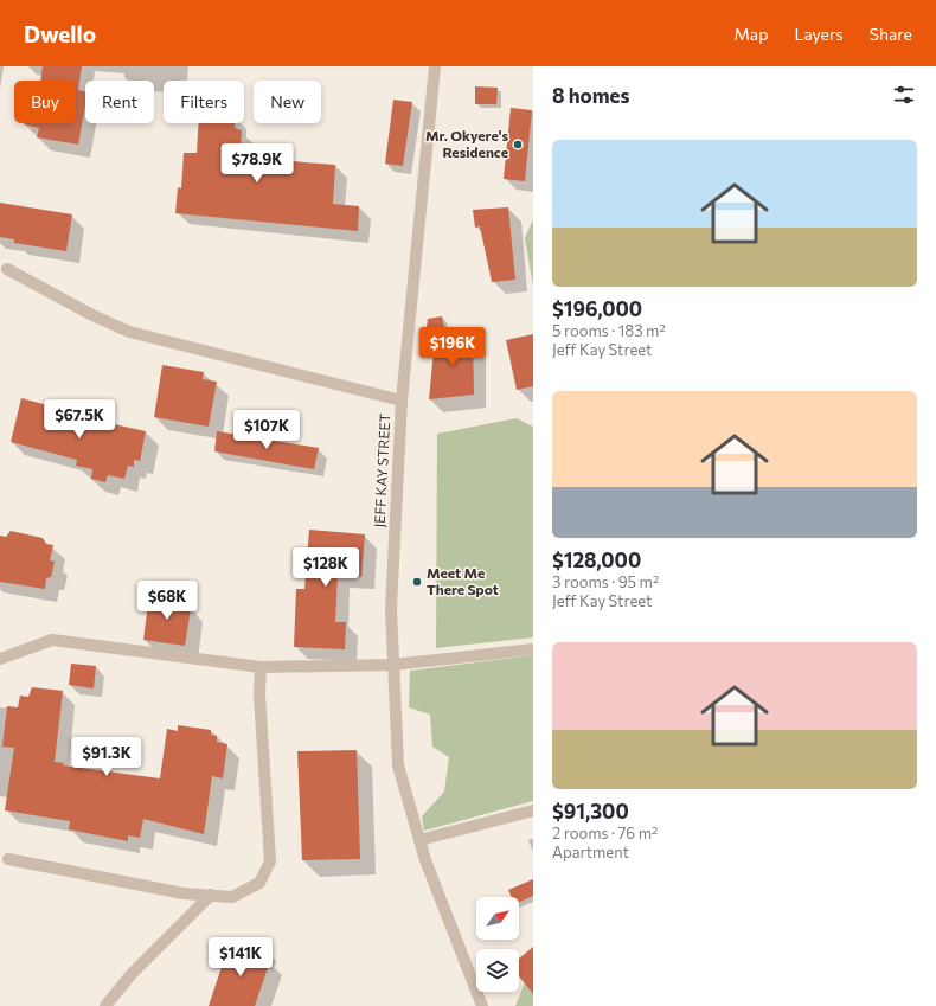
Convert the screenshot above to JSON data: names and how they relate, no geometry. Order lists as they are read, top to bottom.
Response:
{
  "streets": {
    "street": ["JEFF KAY STREET"]
  },
  "places": ["Mr. Okyere's Residence", "Meet Me There Spot"],
  "north": "top right",
  "page": {
    "header": "Dwello",
    "nav": ["Map", "Layers", "Share"],
    "heading": "8 homes",
    "chip": [
      "Buy",
      "Rent",
      "Filters",
      "New"
    ],
    "list": [
      {
        "name": "$196,000",
        "note": "5 rooms · 183 m² · Jeff Kay Street"
      },
      {
        "name": "$128,000",
        "note": "3 rooms · 95 m² · Jeff Kay Street"
      },
      {
        "name": "$91,300",
        "note": "2 rooms · 76 m² · Apartment"
      }
    ],
    "price": [
      "$78.9K",
      "$196K",
      "$67.5K",
      "$107K",
      "$128K",
      "$68K",
      "$91.3K",
      "$141K"
    ]
  }
}
